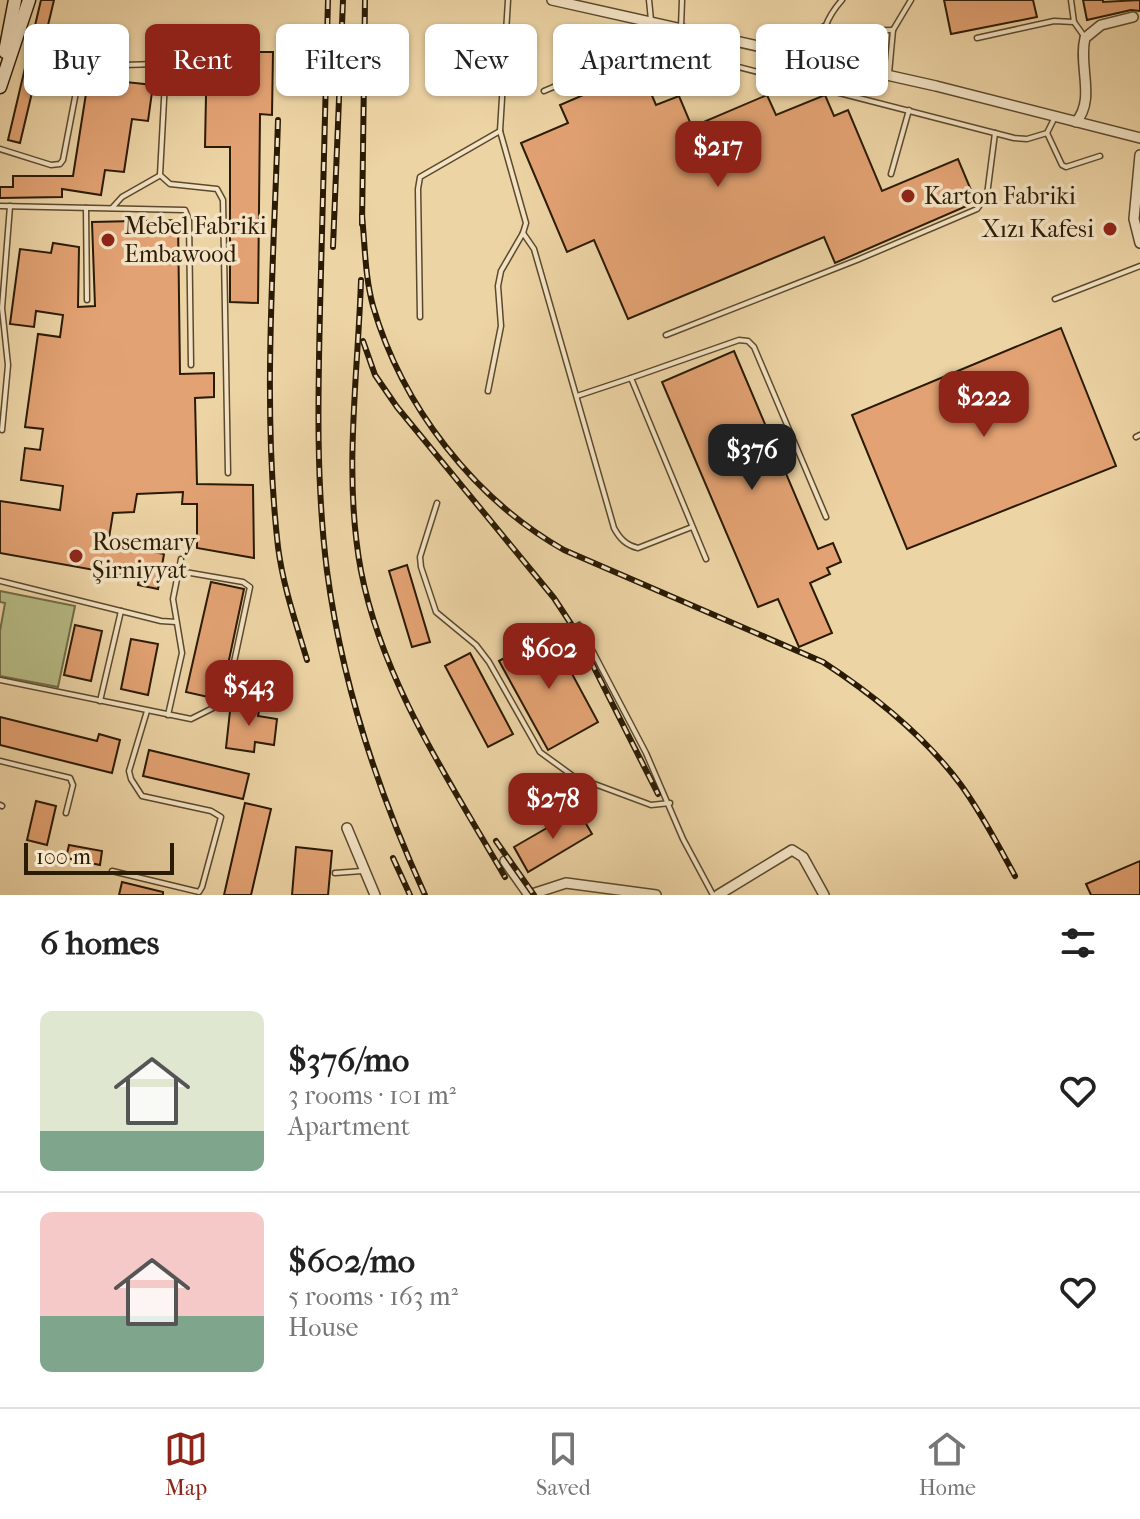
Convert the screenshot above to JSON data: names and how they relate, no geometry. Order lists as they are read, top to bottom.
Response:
{
  "places": [
    "Karton Fabriki",
    "Xızı Kafesi",
    "Mebel Fabriki Embawood",
    "Rosemary Şirniyyat"
  ],
  "scale_bar": "100 m",
  "page": {
    "chip": [
      "Buy",
      "Rent",
      "Filters",
      "New",
      "Apartment",
      "House"
    ],
    "price": [
      "$217",
      "$222",
      "$376",
      "$602",
      "$543",
      "$278"
    ],
    "scale": "100 m",
    "heading": "6 homes",
    "list": [
      {
        "name": "$376/mo",
        "note": "3 rooms · 101 m² · Apartment"
      },
      {
        "name": "$602/mo",
        "note": "5 rooms · 163 m² · House"
      }
    ],
    "tabs": ["Map", "Saved", "Home"]
  }
}
